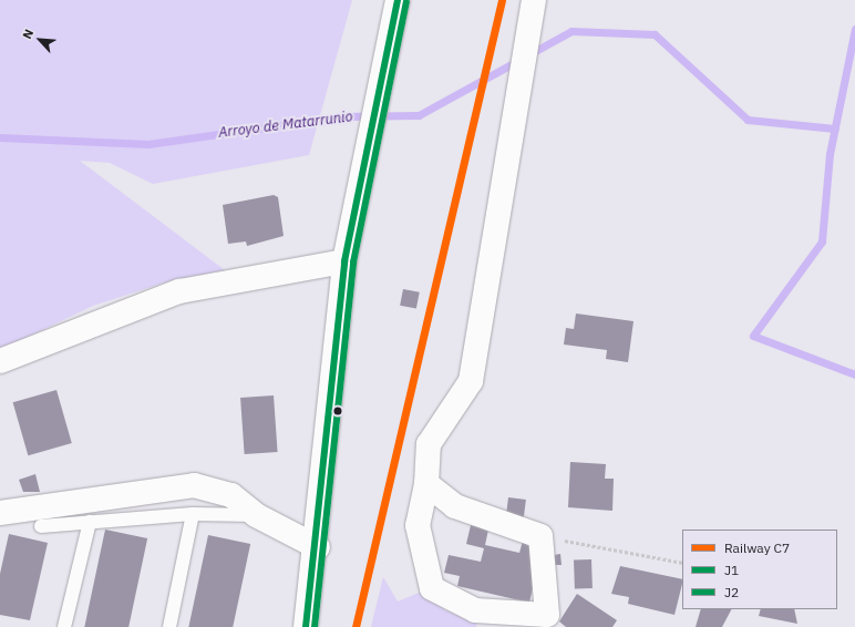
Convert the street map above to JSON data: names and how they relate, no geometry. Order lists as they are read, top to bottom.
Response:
{
  "water": ["Arroyo de Matarrunio"],
  "lines": ["rail line C7", "transit line J1", "transit line J2"],
  "legend": ["Railway C7", "J1", "J2"],
  "north": "top left"
}
